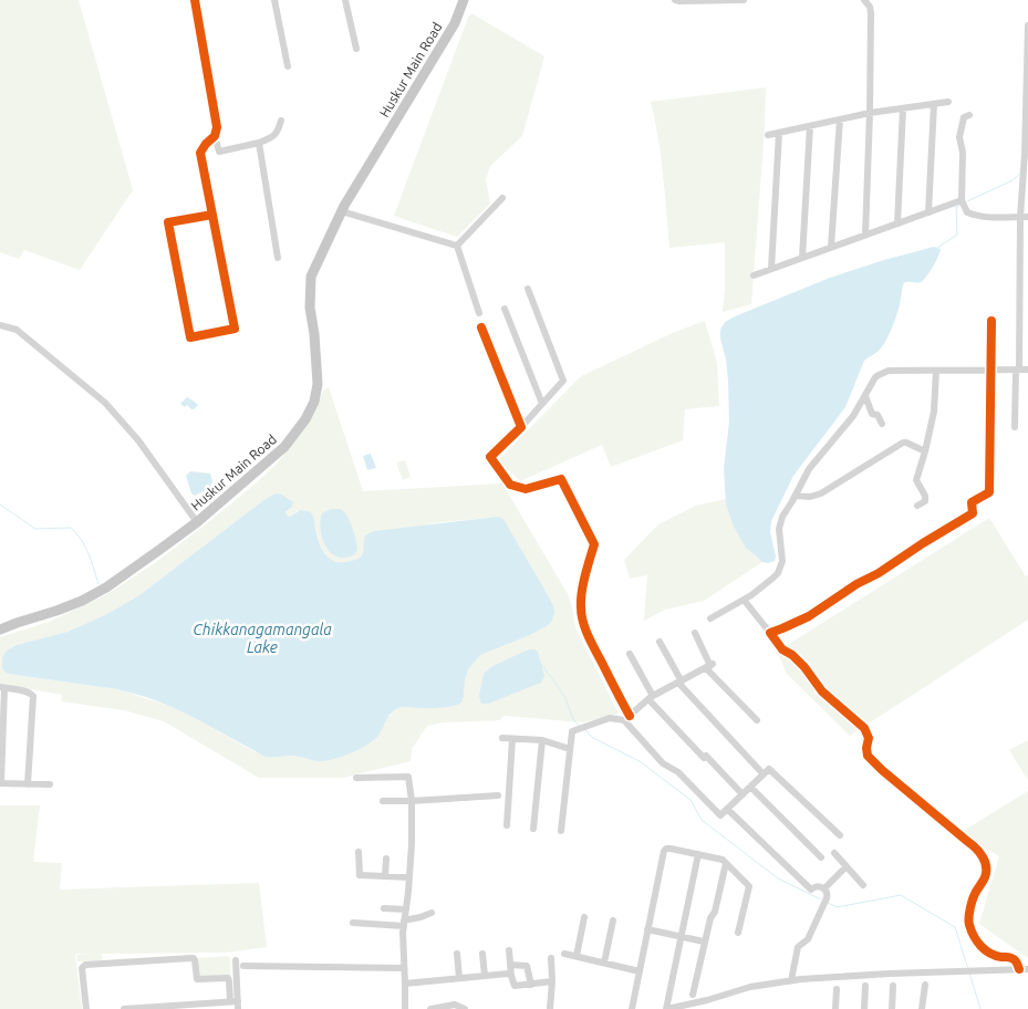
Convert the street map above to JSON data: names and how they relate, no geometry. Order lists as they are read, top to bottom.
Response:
{
  "streets": {
    "main road": ["Huskur Main Road"]
  },
  "water": ["Chikkanagamangala Lake"]
}
